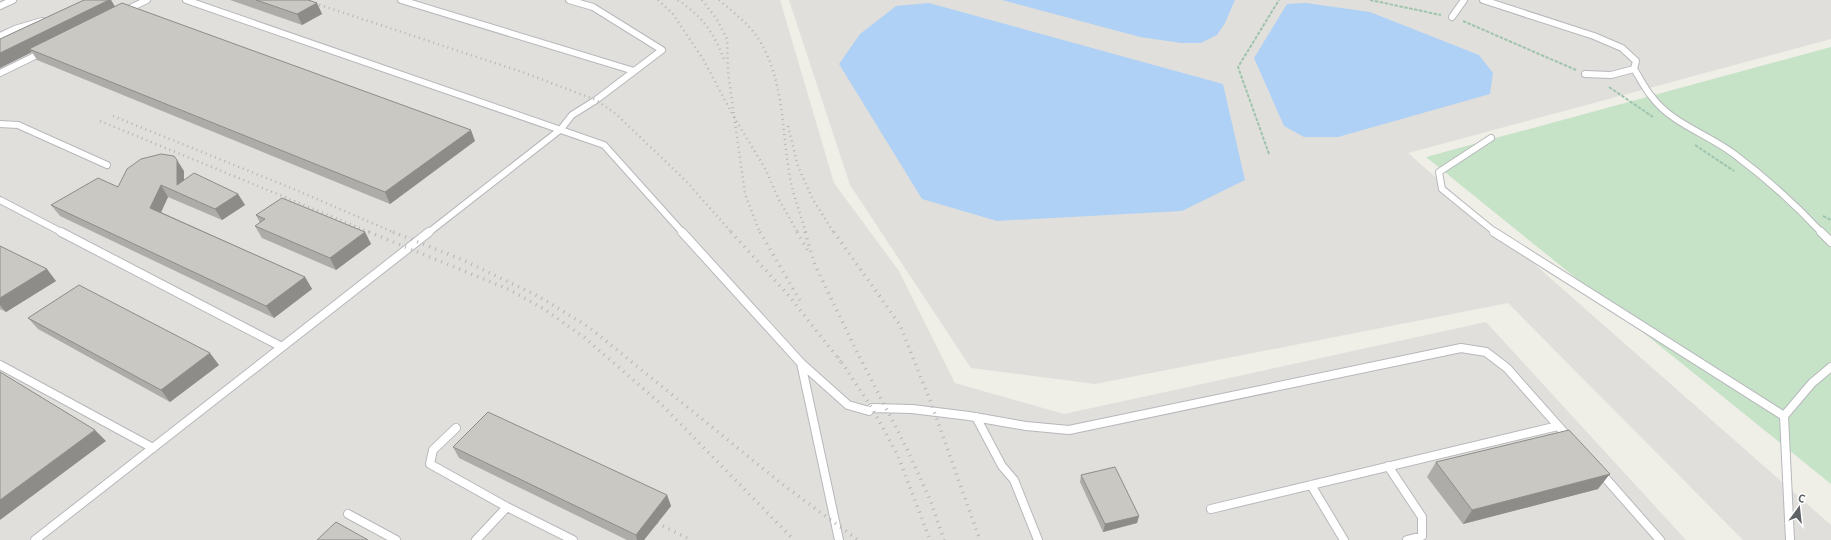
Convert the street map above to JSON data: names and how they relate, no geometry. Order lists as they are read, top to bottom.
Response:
{
  "north": "top"
}
